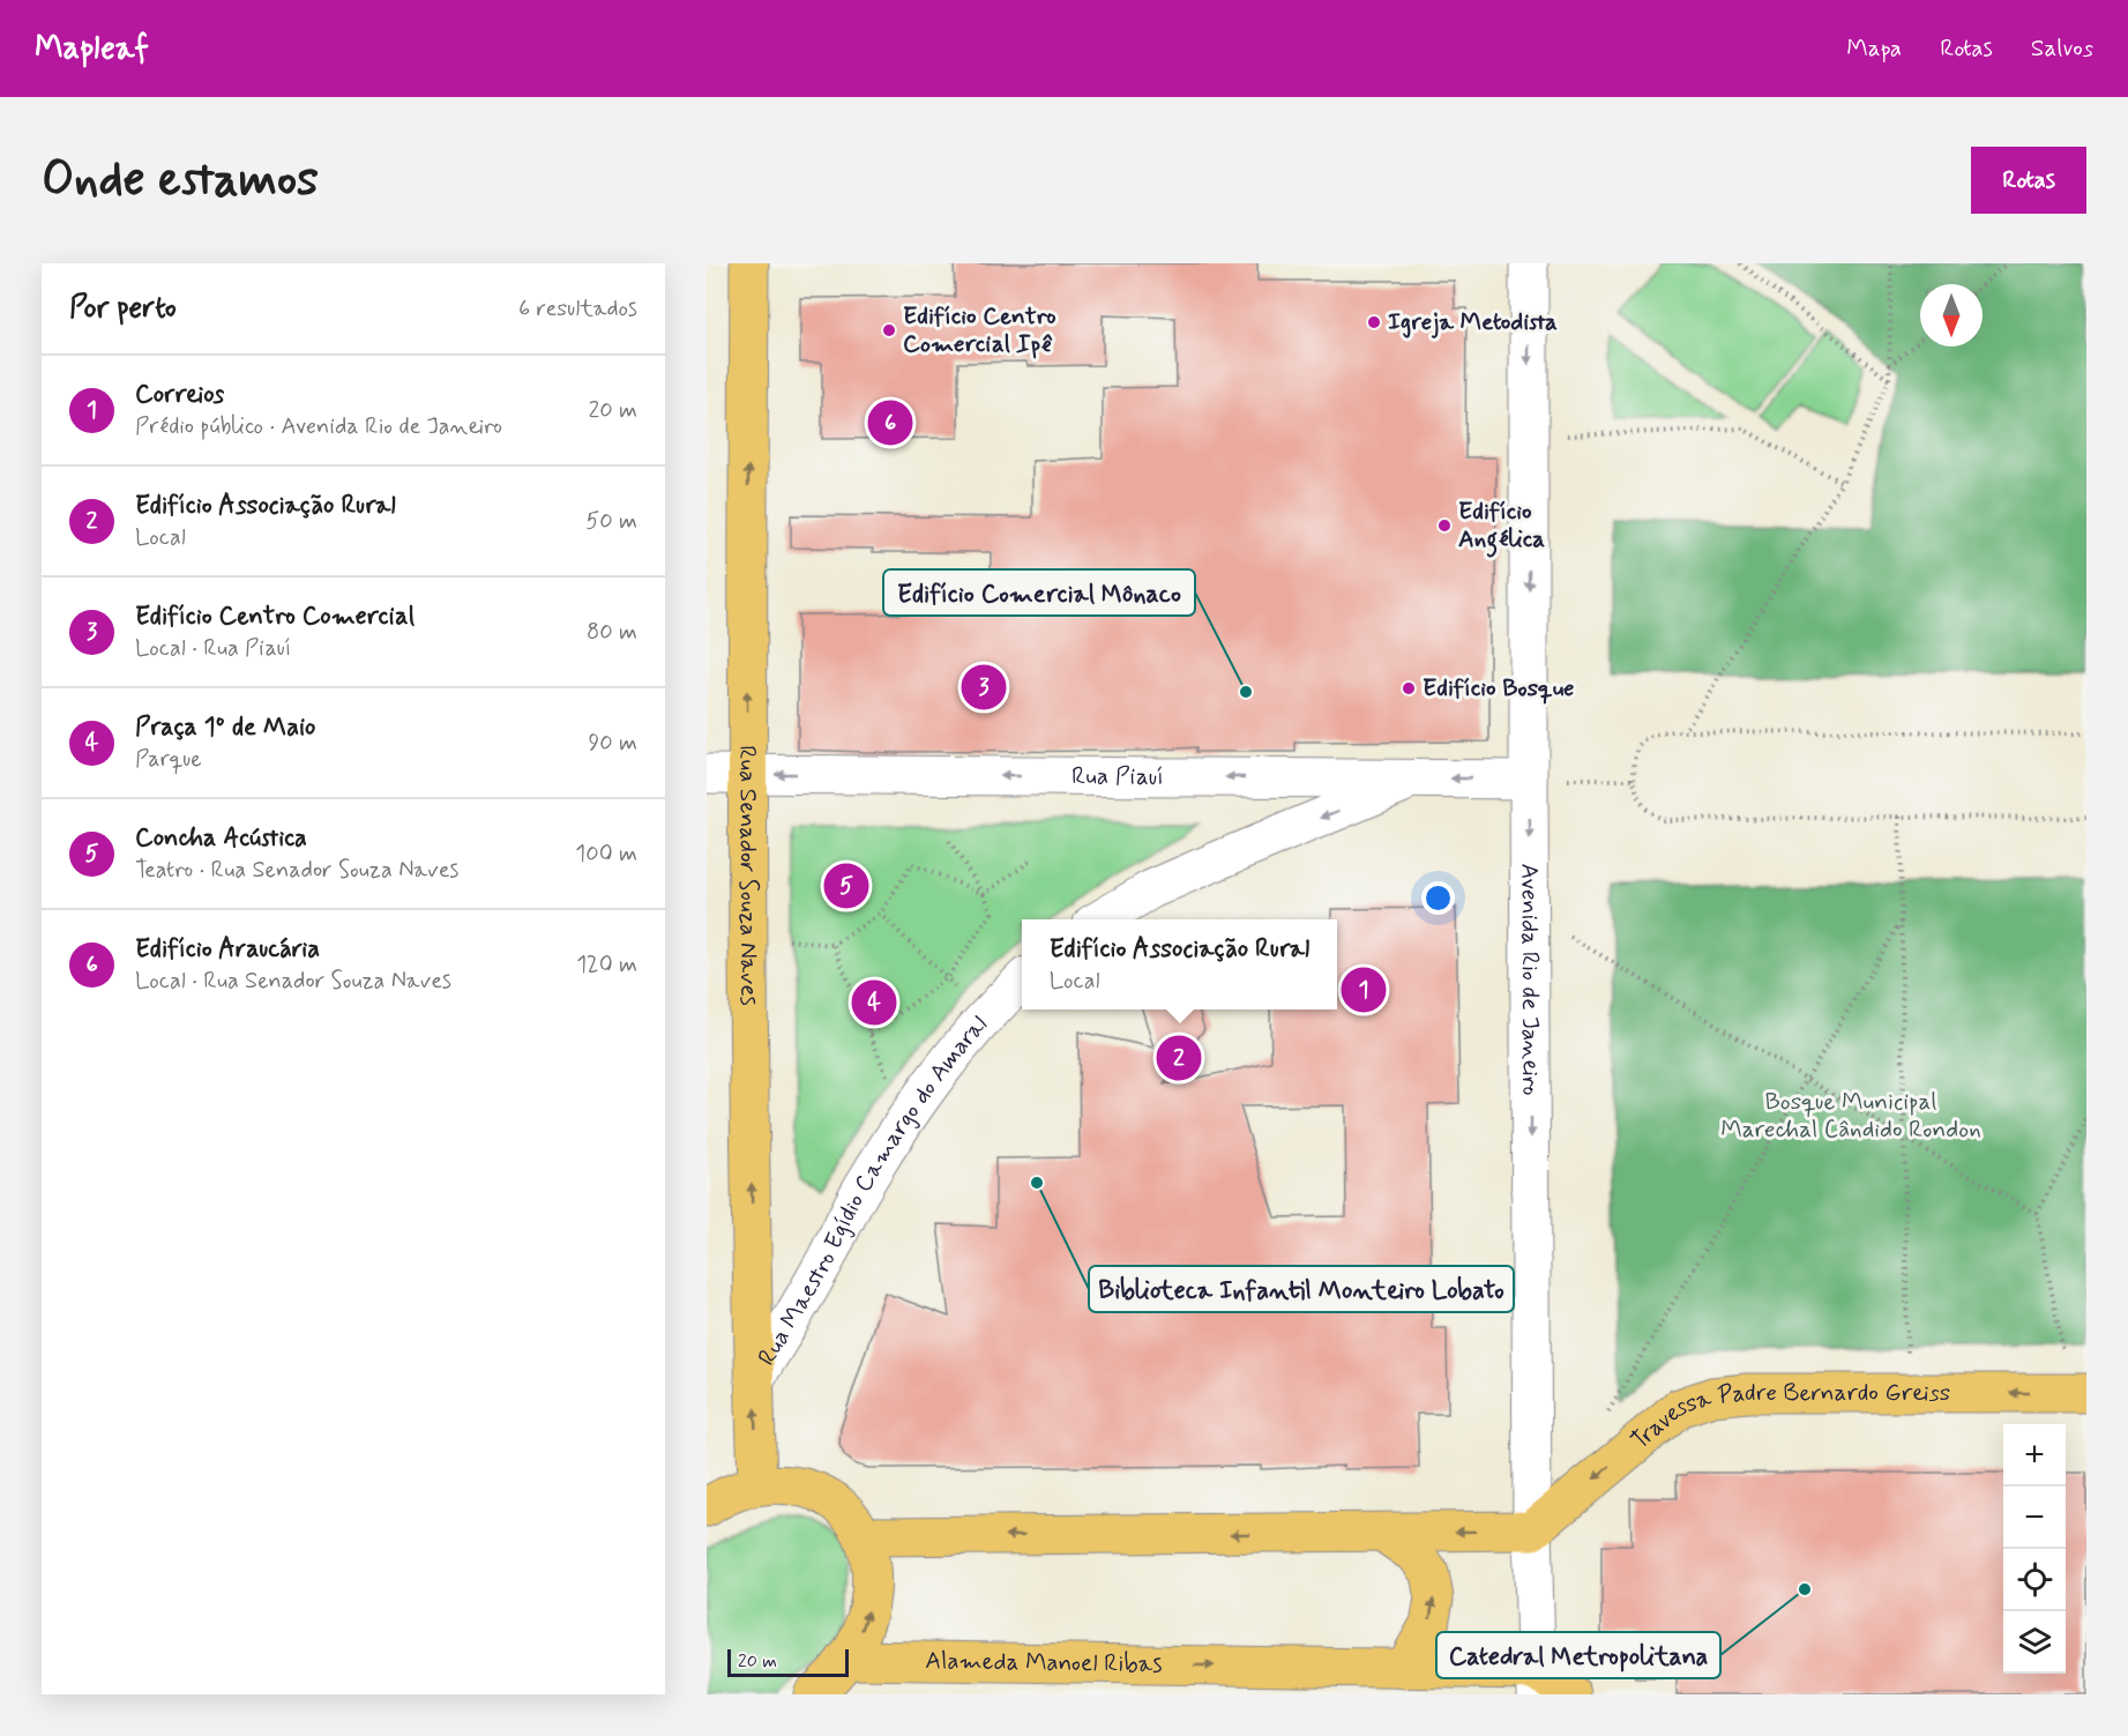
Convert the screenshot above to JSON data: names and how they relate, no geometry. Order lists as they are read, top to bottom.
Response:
{
  "streets": {
    "main road": ["Rua Senador Souza Naves", "Travessa Padre Bernardo Greiss", "Alameda Manoel Ribas"],
    "street": ["Rua Piauí", "Avenida Rio de Janeiro", "Rua Maestro Egídio Camargo do Amaral"]
  },
  "crossings": [
    ["Rua Piauí", "Rua Senador Souza Naves"],
    ["Rua Piauí", "Avenida Rio de Janeiro"],
    ["Rua Senador Souza Naves", "Rua Maestro Egídio Camargo do Amaral"],
    ["Avenida Rio de Janeiro", "Travessa Padre Bernardo Greiss"],
    ["Avenida Rio de Janeiro", "Alameda Manoel Ribas"]
  ],
  "one_way": ["Rua Senador Souza Naves", "Avenida Rio de Janeiro", "Travessa Padre Bernardo Greiss"],
  "parks": ["Bosque Municipal Marechal Cândido Rondon"],
  "places": [
    "Igreja Metodista",
    "Edifício Centro Comercial Ipê",
    "Edifício Angélica",
    "Edifício Bosque",
    "Edifício Comercial Mônaco",
    "Biblioteca Infantil Monteiro Lobato",
    "Catedral Metropolitana"
  ],
  "scale_bar": "20 m",
  "north": "bottom",
  "page": {
    "header": "Mapleaf",
    "nav": ["Mapa", "Rotas", "Salvos"],
    "buttons": "Rotas",
    "title": "Onde estamos",
    "heading": ["Por perto", "6 resultados"],
    "list": [
      {
        "mark": "1",
        "name": "Correios",
        "note": "Prédio público · Avenida Rio de Janeiro",
        "value": "20 m"
      },
      {
        "mark": "2",
        "name": "Edifício Associação Rural",
        "note": "Local",
        "value": "50 m"
      },
      {
        "mark": "3",
        "name": "Edifício Centro Comercial",
        "note": "Local · Rua Piauí",
        "value": "80 m"
      },
      {
        "mark": "4",
        "name": "Praça 1º de Maio",
        "note": "Parque",
        "value": "90 m"
      },
      {
        "mark": "5",
        "name": "Concha Acústica",
        "note": "Teatro · Rua Senador Souza Naves",
        "value": "100 m"
      },
      {
        "mark": "6",
        "name": "Edifício Araucária",
        "note": "Local · Rua Senador Souza Naves",
        "value": "120 m"
      }
    ],
    "pins": [
      "6",
      "3",
      "5",
      "1",
      "4",
      "2"
    ],
    "popup": ["Edifício Associação Rural", "Local"],
    "map_buttons": ["+", "−"],
    "scale": "20 m"
  }
}
